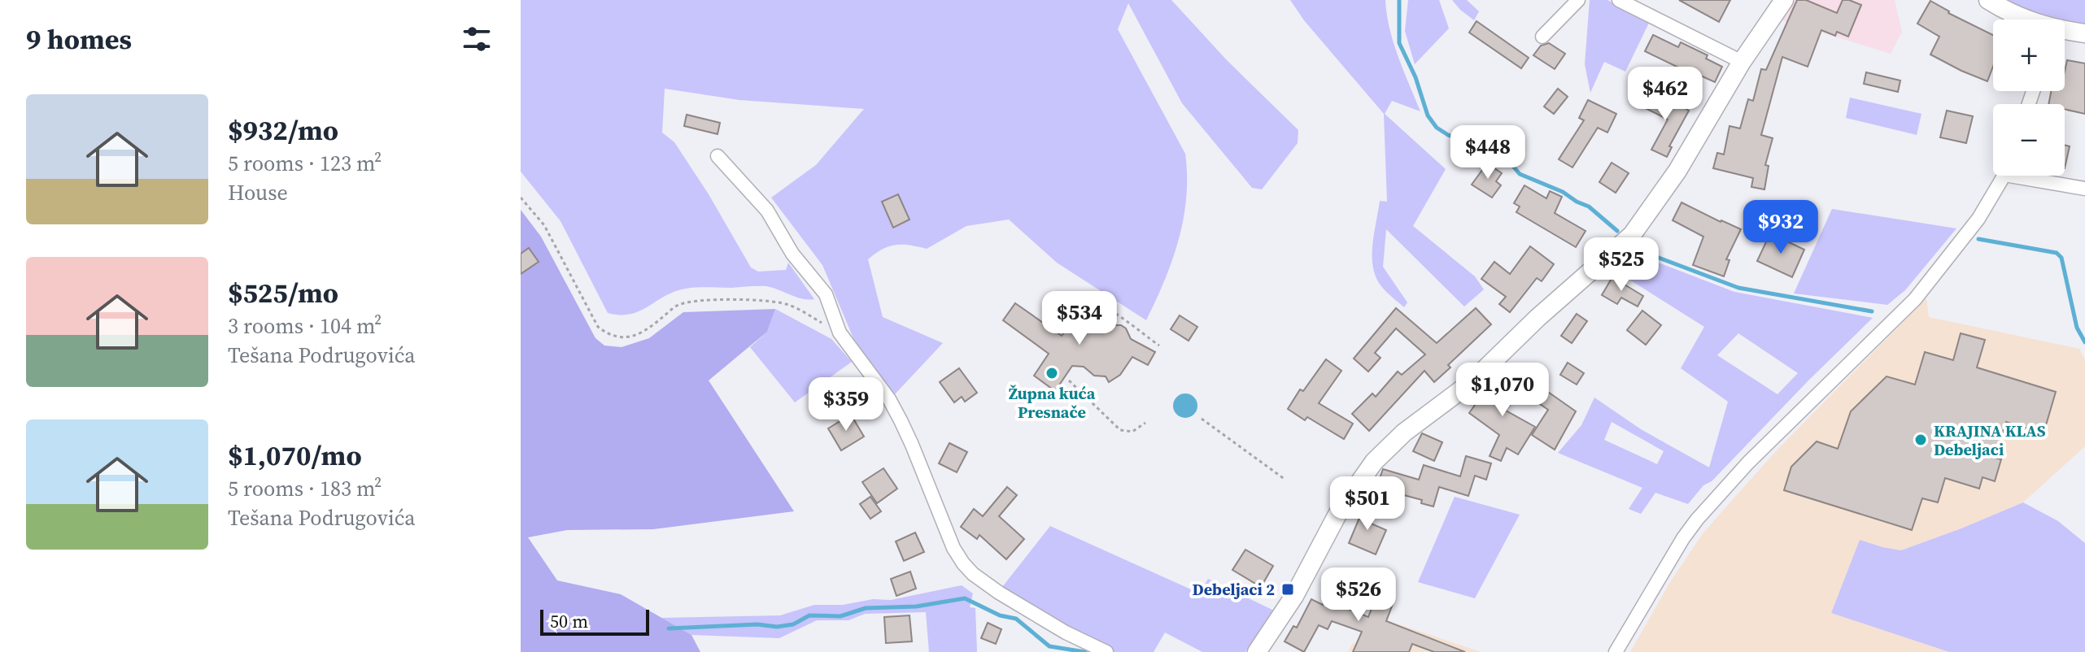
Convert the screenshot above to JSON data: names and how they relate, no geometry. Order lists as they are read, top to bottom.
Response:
{
  "places": {
    "other": ["Župna kuća Presnače", "KRAJINA KLAS Debeljaci"],
    "transit": ["Debeljaci 2"]
  },
  "scale_bar": "50 m",
  "page": {
    "heading": "9 homes",
    "map_buttons": ["+", "−"],
    "price": [
      "$462",
      "$448",
      "$932",
      "$525",
      "$534",
      "$1,070",
      "$359",
      "$501",
      "$526"
    ],
    "list": [
      {
        "name": "$932/mo",
        "note": "5 rooms · 123 m² · House"
      },
      {
        "name": "$525/mo",
        "note": "3 rooms · 104 m² · Tešana Podrugovića"
      },
      {
        "name": "$1,070/mo",
        "note": "5 rooms · 183 m² · Tešana Podrugovića"
      }
    ],
    "scale": "50 m"
  }
}
